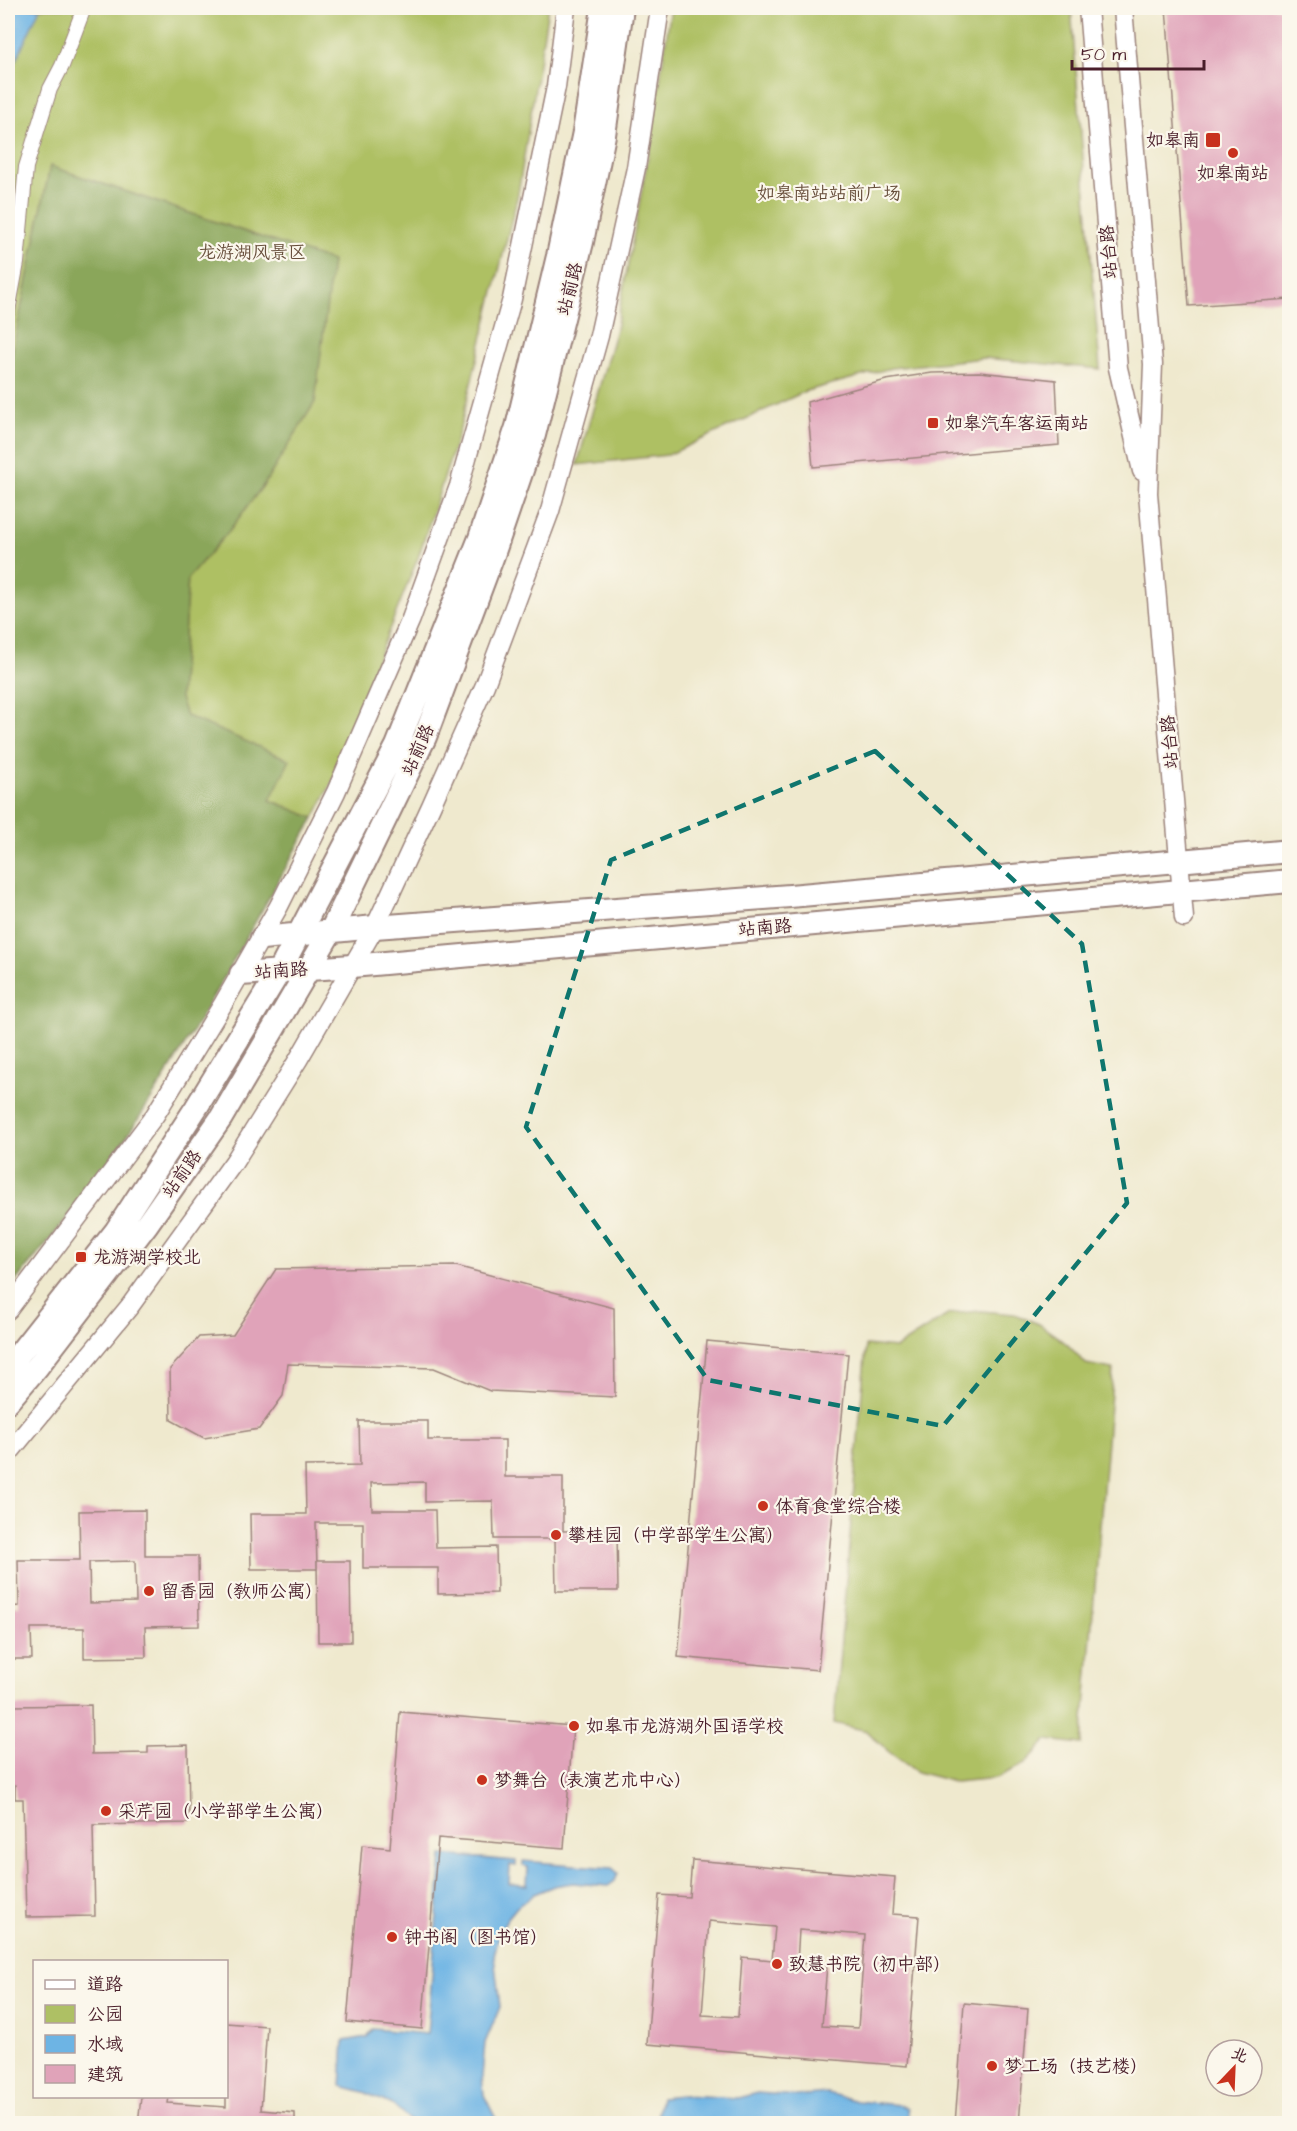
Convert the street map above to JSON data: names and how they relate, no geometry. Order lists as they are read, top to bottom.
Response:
{
  "streets": {
    "street": ["站台路", "站前路", "站南路"]
  },
  "crossings": [
    ["站台路", "站南路"],
    ["站前路", "站南路"]
  ],
  "parks": ["如皋南站站前广场", "龙游湖风景区"],
  "places": {
    "transit": ["如皋南", "如皋汽车客运南站", "龙游湖学校北"],
    "other": [
      "如皋南站",
      "体育食堂综合楼",
      "攀桂园（中学部学生公寓）",
      "留香园（教师公寓）",
      "如皋市龙游湖外国语学校",
      "梦舞台（表演艺术中心）",
      "采芹园（小学部学生公寓）",
      "钟书阁（图书馆）",
      "致慧书院（初中部）",
      "梦工场（技艺楼）"
    ]
  },
  "legend": [
    "道路",
    "公园",
    "水域",
    "建筑"
  ],
  "scale_bar": "50 m",
  "north": "top right"
}
